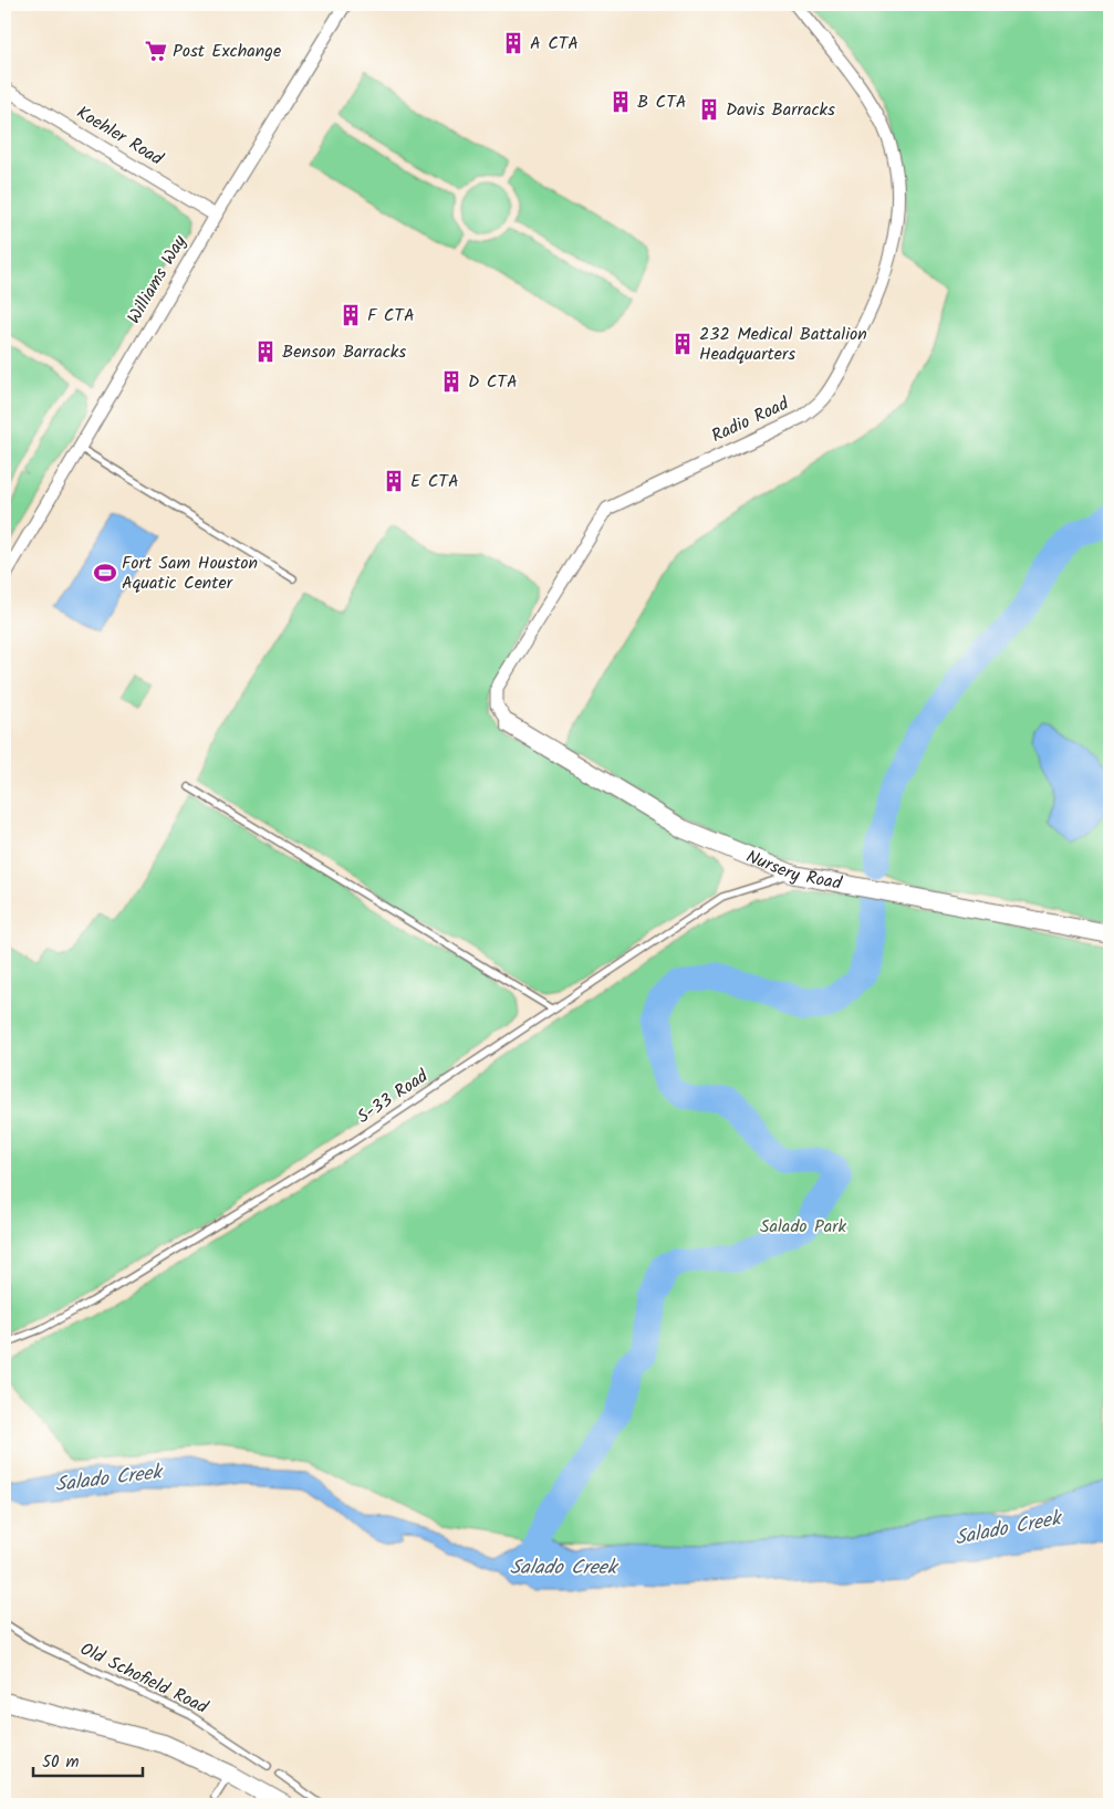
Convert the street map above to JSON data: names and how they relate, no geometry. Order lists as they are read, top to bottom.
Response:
{
  "streets": {
    "street": [
      "Koehler Road",
      "Williams Way",
      "Radio Road",
      "Nursery Road"
    ],
    "lane": ["S-33 Road", "Old Schofield Road"]
  },
  "crossings": [
    ["Koehler Road", "Williams Way"],
    ["Radio Road", "Nursery Road"],
    ["Nursery Road", "S-33 Road"]
  ],
  "water": ["Salado Creek"],
  "parks": ["Salado Park"],
  "places": {
    "building": [
      "A CTA",
      "B CTA",
      "Davis Barracks",
      "F CTA",
      "232 Medical Battalion Headquarters",
      "Benson Barracks",
      "D CTA",
      "E CTA"
    ],
    "supermarket": ["Post Exchange"],
    "sports": ["Fort Sam Houston Aquatic Center"]
  },
  "scale_bar": "50 m"
}
